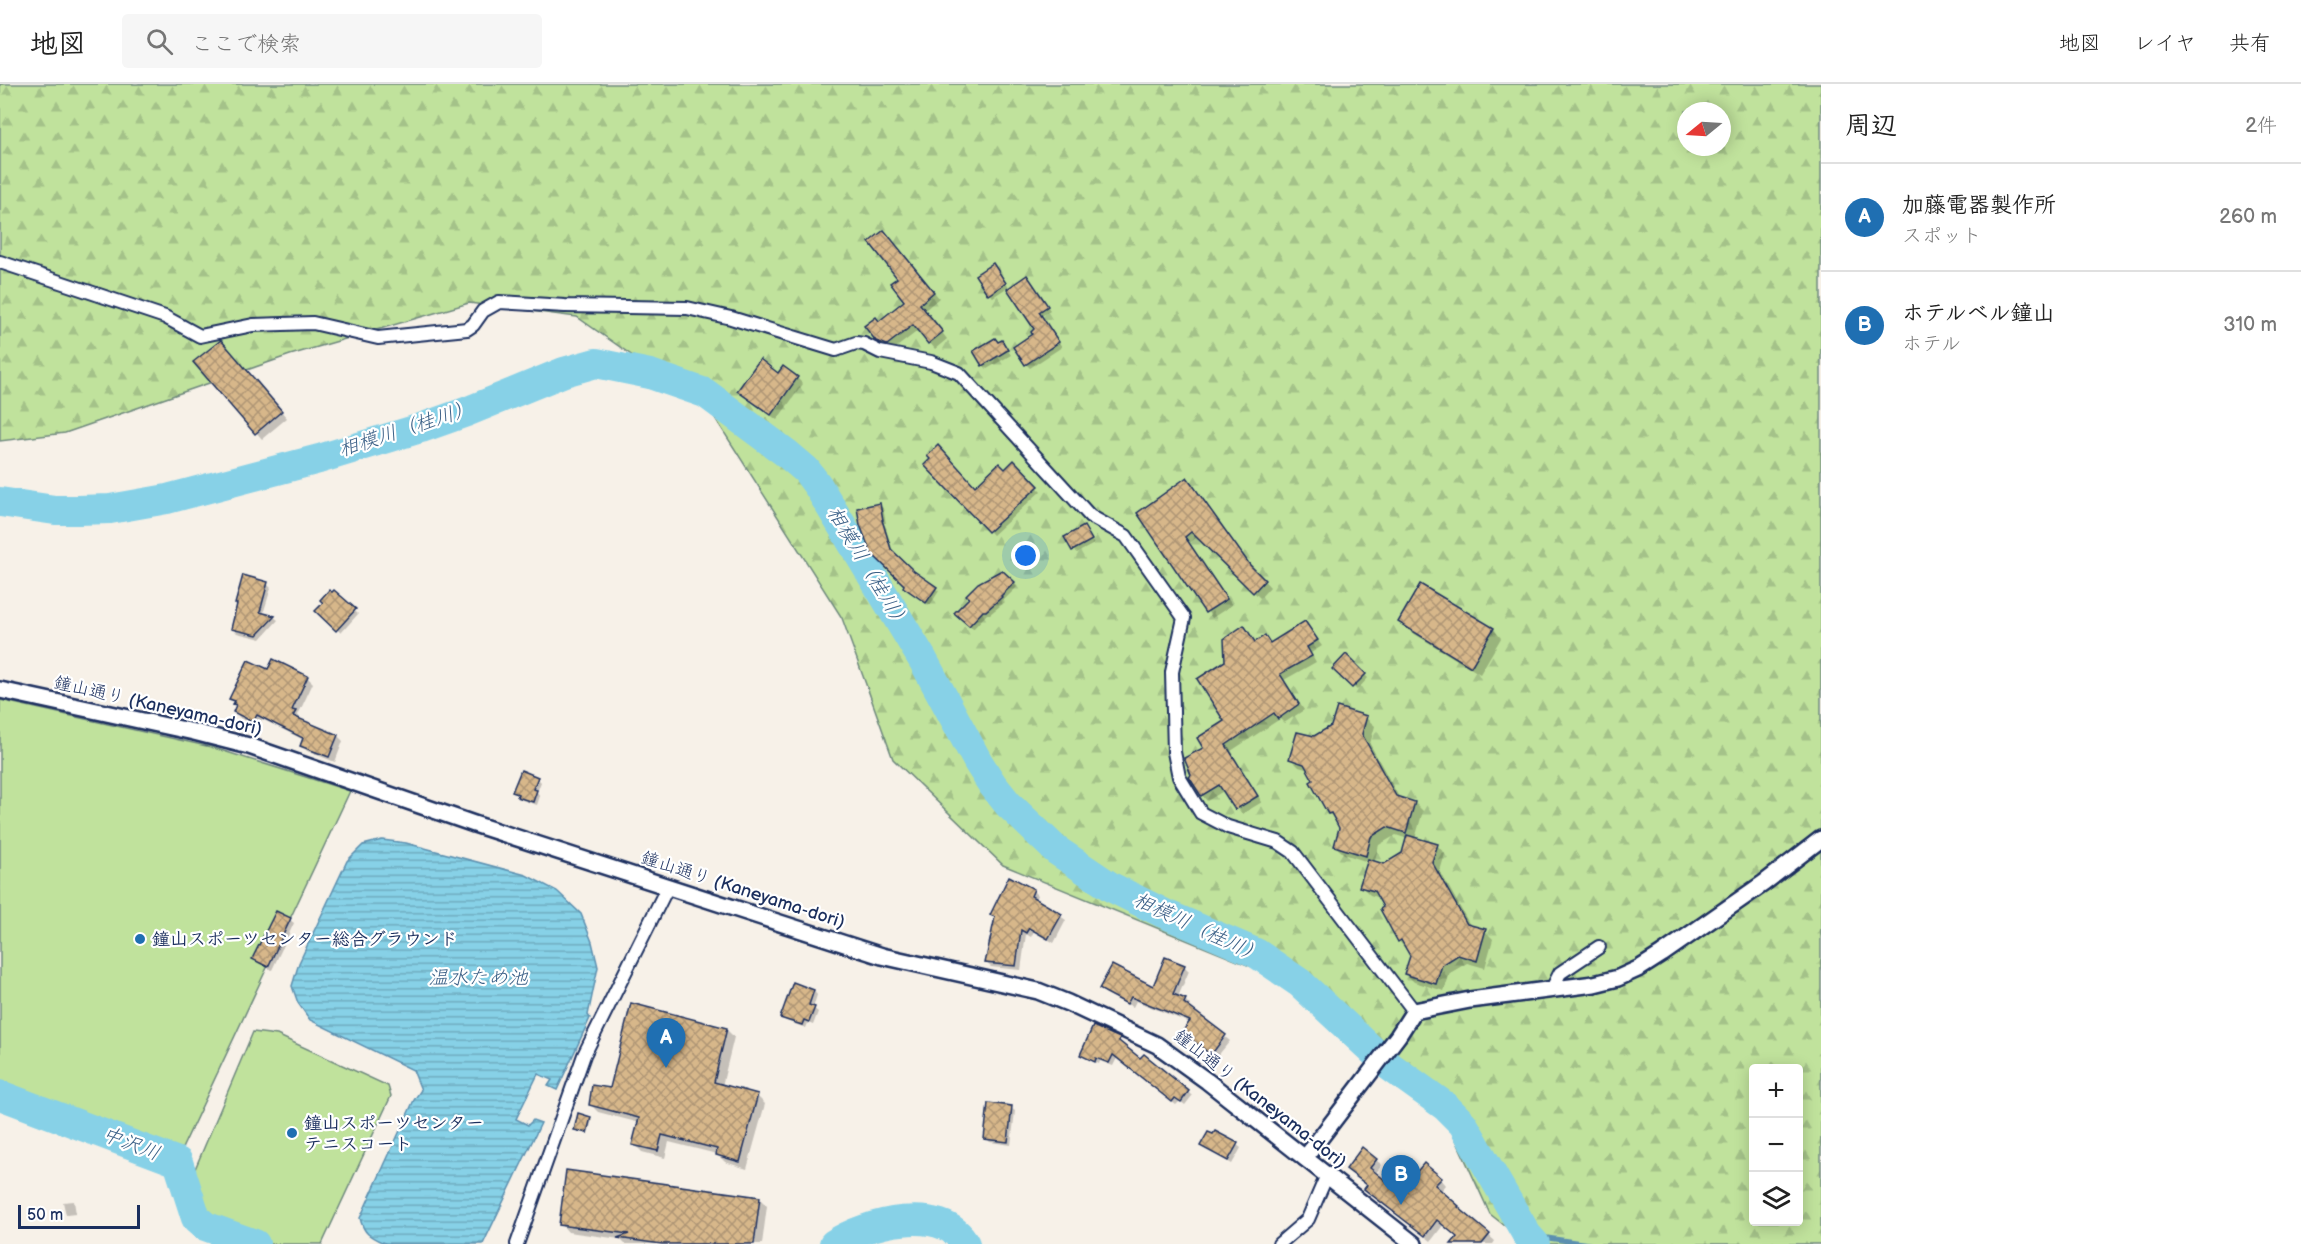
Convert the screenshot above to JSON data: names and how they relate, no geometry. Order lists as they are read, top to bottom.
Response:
{
  "streets": {
    "street": ["鐘山通り (Kaneyama-dori)"]
  },
  "water": ["相模川（桂川）", "温水ため池", "中沢川"],
  "places": ["鐘山スポーツセンター総合グラウンド", "鐘山スポーツセンター テニスコート"],
  "scale_bar": "50 m",
  "north": "left",
  "page": {
    "header": "地図",
    "search": "ここで検索",
    "nav": ["地図", "レイヤ", "共有"],
    "heading": ["周辺", "2件"],
    "list": [
      {
        "mark": "A",
        "name": "加藤電器製作所",
        "note": "スポット",
        "value": "260 m"
      },
      {
        "mark": "B",
        "name": "ホテルベル鐘山",
        "note": "ホテル",
        "value": "310 m"
      }
    ],
    "pins": ["A", "B"],
    "map_buttons": ["+", "−"],
    "scale": "50 m"
  }
}
